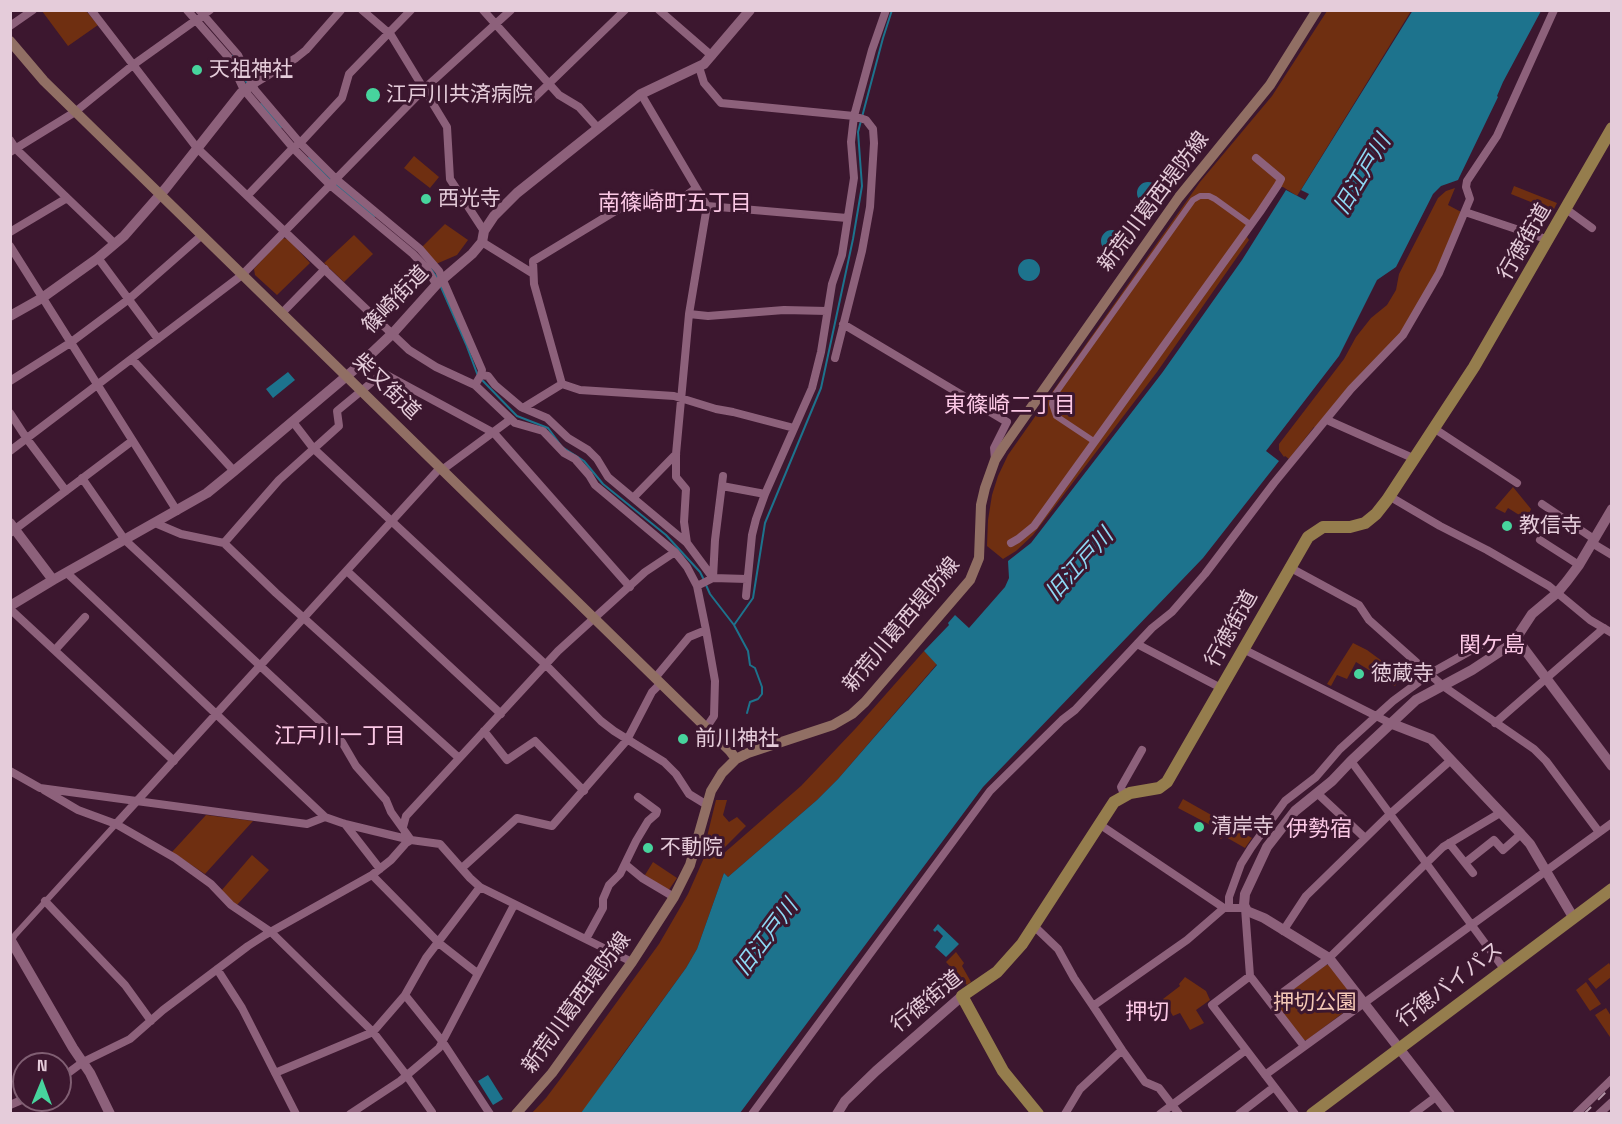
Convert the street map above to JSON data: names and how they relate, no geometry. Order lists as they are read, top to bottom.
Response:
{
  "streets": {
    "main road": [
      "新荒川葛西堤防線",
      "行徳街道",
      "柴又街道",
      "行徳バイパス"
    ],
    "street": ["篠崎街道"]
  },
  "crossings": [
    ["新荒川葛西堤防線", "柴又街道"],
    ["篠崎街道", "柴又街道"]
  ],
  "districts": [
    "南篠崎町五丁目",
    "東篠崎二丁目",
    "関ケ島",
    "江戸川一丁目",
    "伊勢宿",
    "押切"
  ],
  "water": ["旧江戸川"],
  "parks": ["押切公園"],
  "places": [
    "天祖神社",
    "江戸川共済病院",
    "西光寺",
    "教信寺",
    "徳蔵寺",
    "前川神社",
    "清岸寺",
    "不動院"
  ],
  "north": "top"
}
